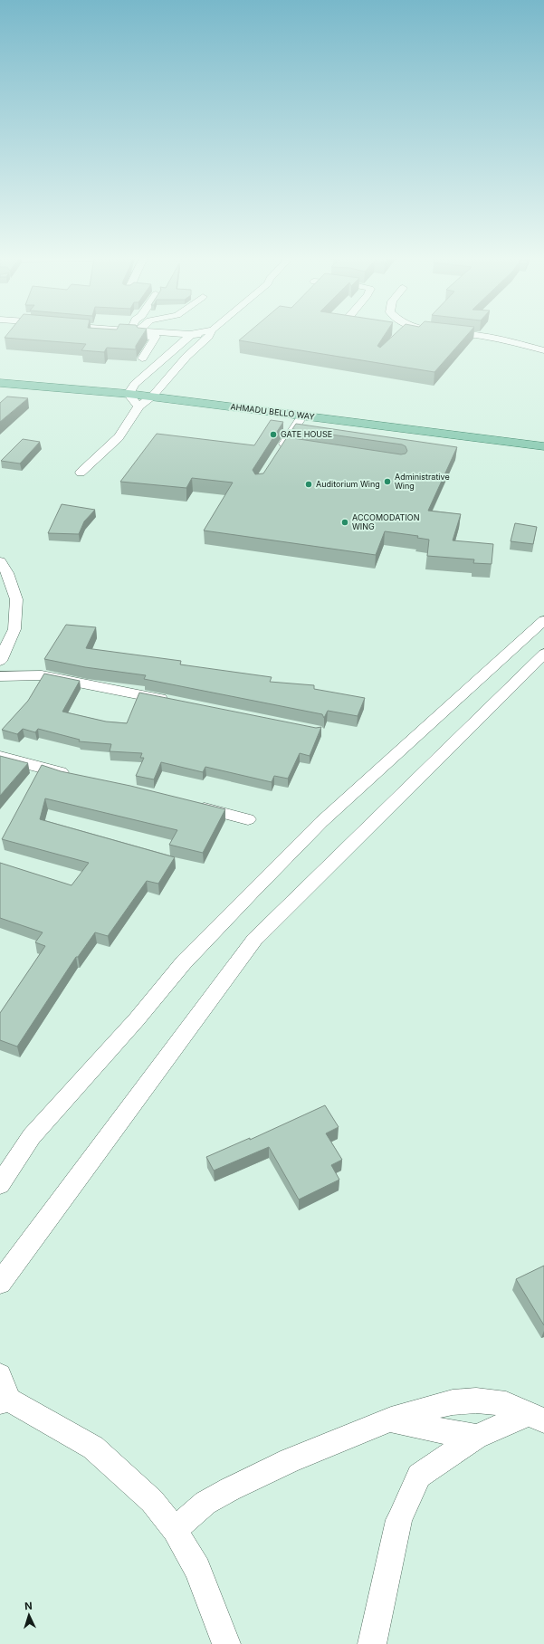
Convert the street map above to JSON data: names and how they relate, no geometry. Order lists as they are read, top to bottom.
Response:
{
  "streets": {
    "main road": ["AHMADU BELLO WAY"]
  },
  "places": [
    "GATE HOUSE",
    "Administrative Wing",
    "Auditorium Wing",
    "ACCOMODATION WING"
  ],
  "north": "top"
}
